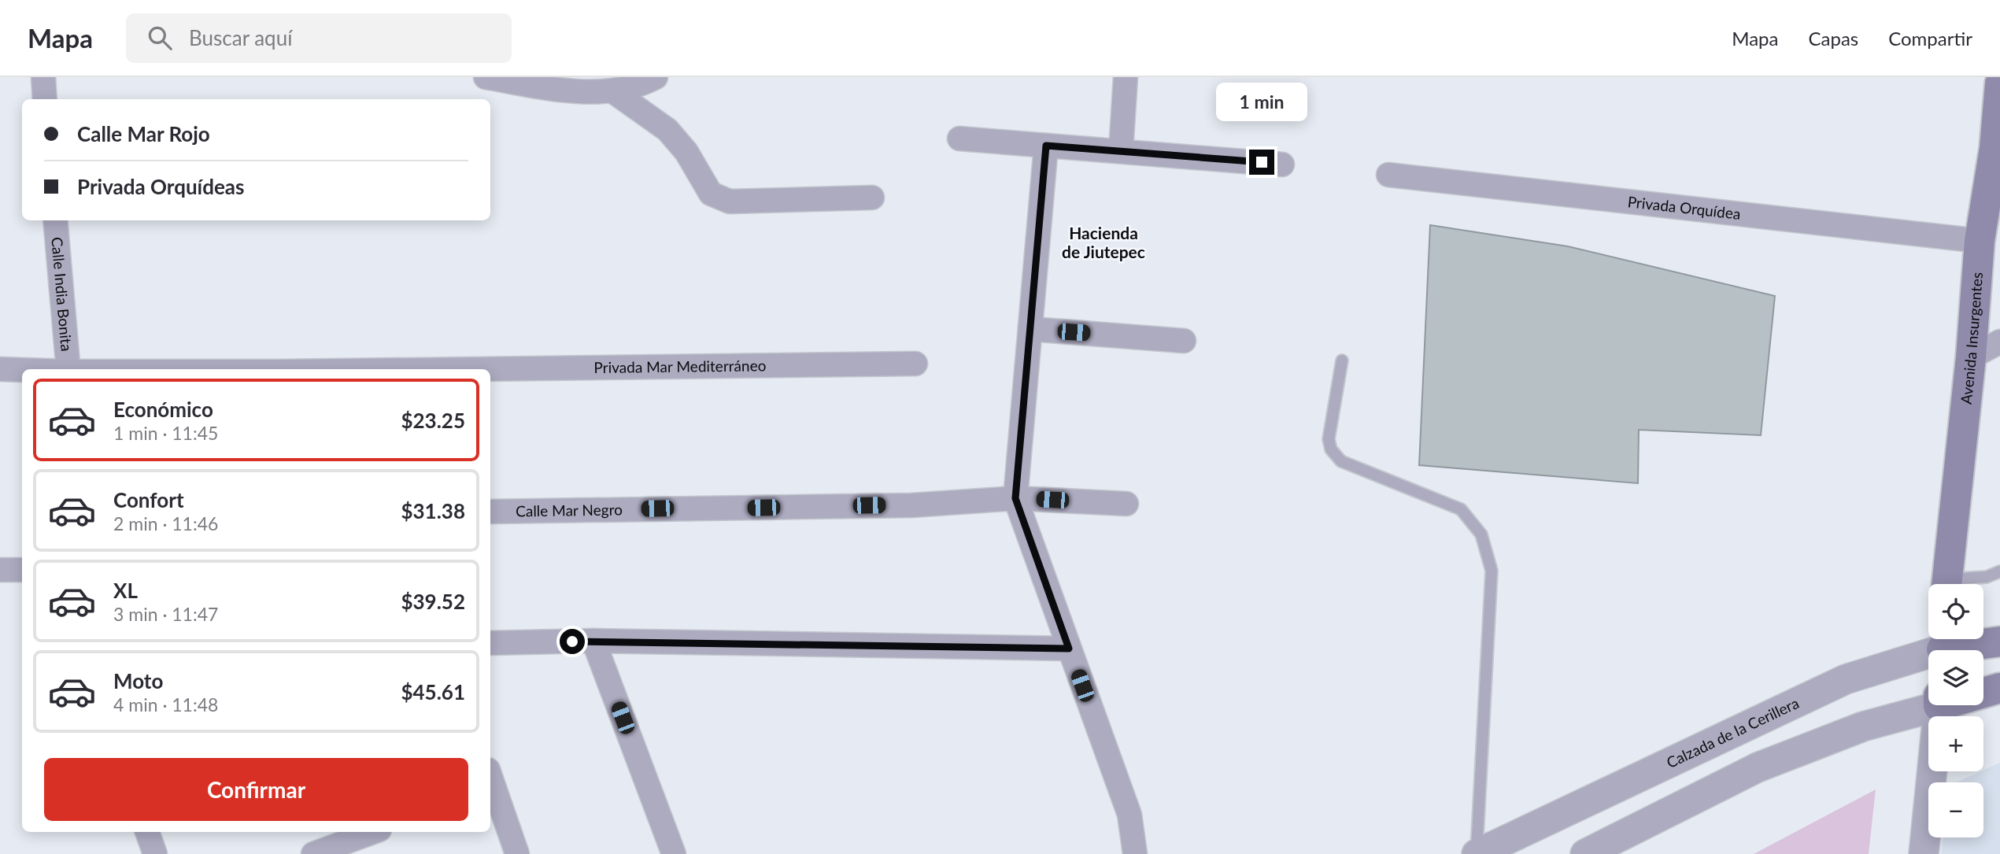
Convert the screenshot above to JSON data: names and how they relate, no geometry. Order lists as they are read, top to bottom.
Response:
{
  "streets": {
    "main road": ["Avenida Insurgentes", "Calzada de la Cerillera"],
    "street": [
      "Privada Orquídea",
      "Calle India Bonita",
      "Privada Mar Mediterráneo",
      "Calle Mar Negro"
    ]
  },
  "crossings": [
    ["Privada Orquídea", "Avenida Insurgentes"]
  ],
  "districts": ["Hacienda de Jiutepec"],
  "page": {
    "header": "Mapa",
    "search": "Buscar aquí",
    "nav": ["Mapa", "Capas", "Compartir"],
    "bubble": "1 min",
    "banner": ["Calle Mar Rojo", "Privada Orquídeas"],
    "list": [
      {
        "name": "Económico",
        "note": "1 min · 11:45",
        "value": "$23.25"
      },
      {
        "name": "Confort",
        "note": "2 min · 11:46",
        "value": "$31.38"
      },
      {
        "name": "XL",
        "note": "3 min · 11:47",
        "value": "$39.52"
      },
      {
        "name": "Moto",
        "note": "4 min · 11:48",
        "value": "$45.61"
      }
    ],
    "map_buttons": ["+", "−"],
    "buttons": "Confirmar"
  }
}
